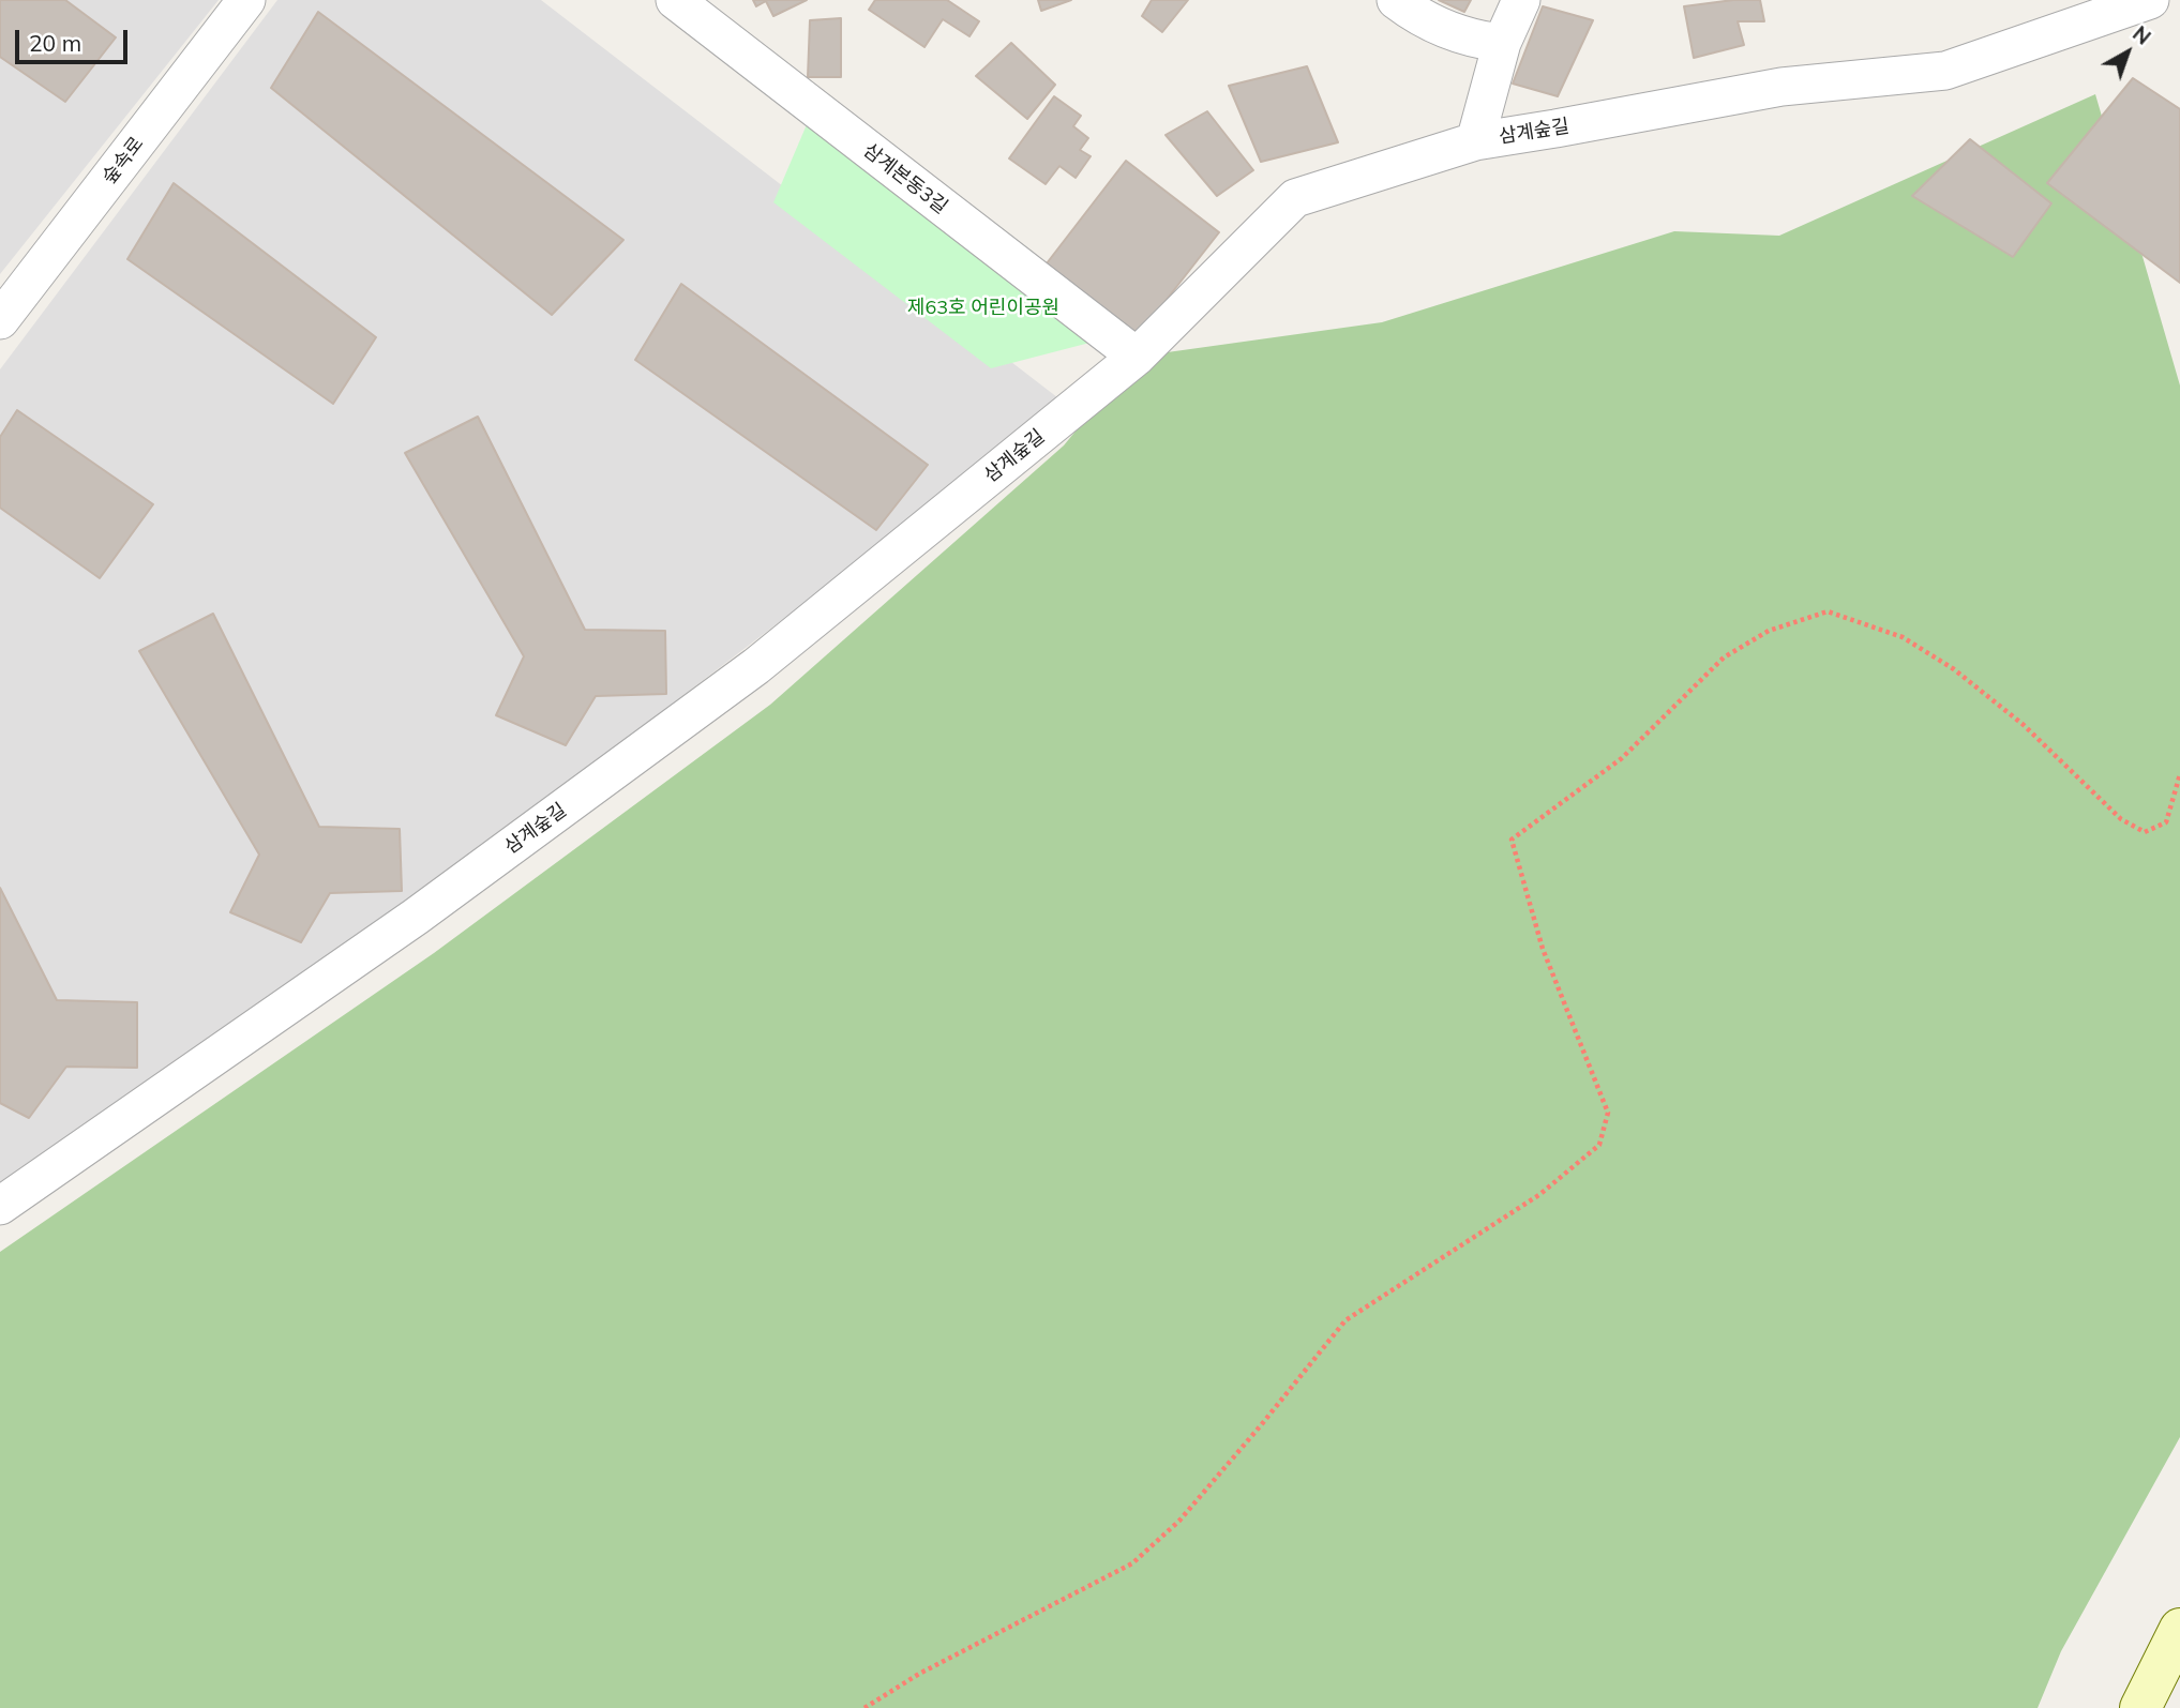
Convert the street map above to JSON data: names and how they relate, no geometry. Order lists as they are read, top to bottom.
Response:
{
  "streets": {
    "street": ["삼계숲길", "숲속로", "삼계본동3길"]
  },
  "crossings": [
    ["삼계숲길", "삼계본동3길"]
  ],
  "parks": ["제63호 어린이공원"],
  "scale_bar": "20 m",
  "north": "top right"
}
